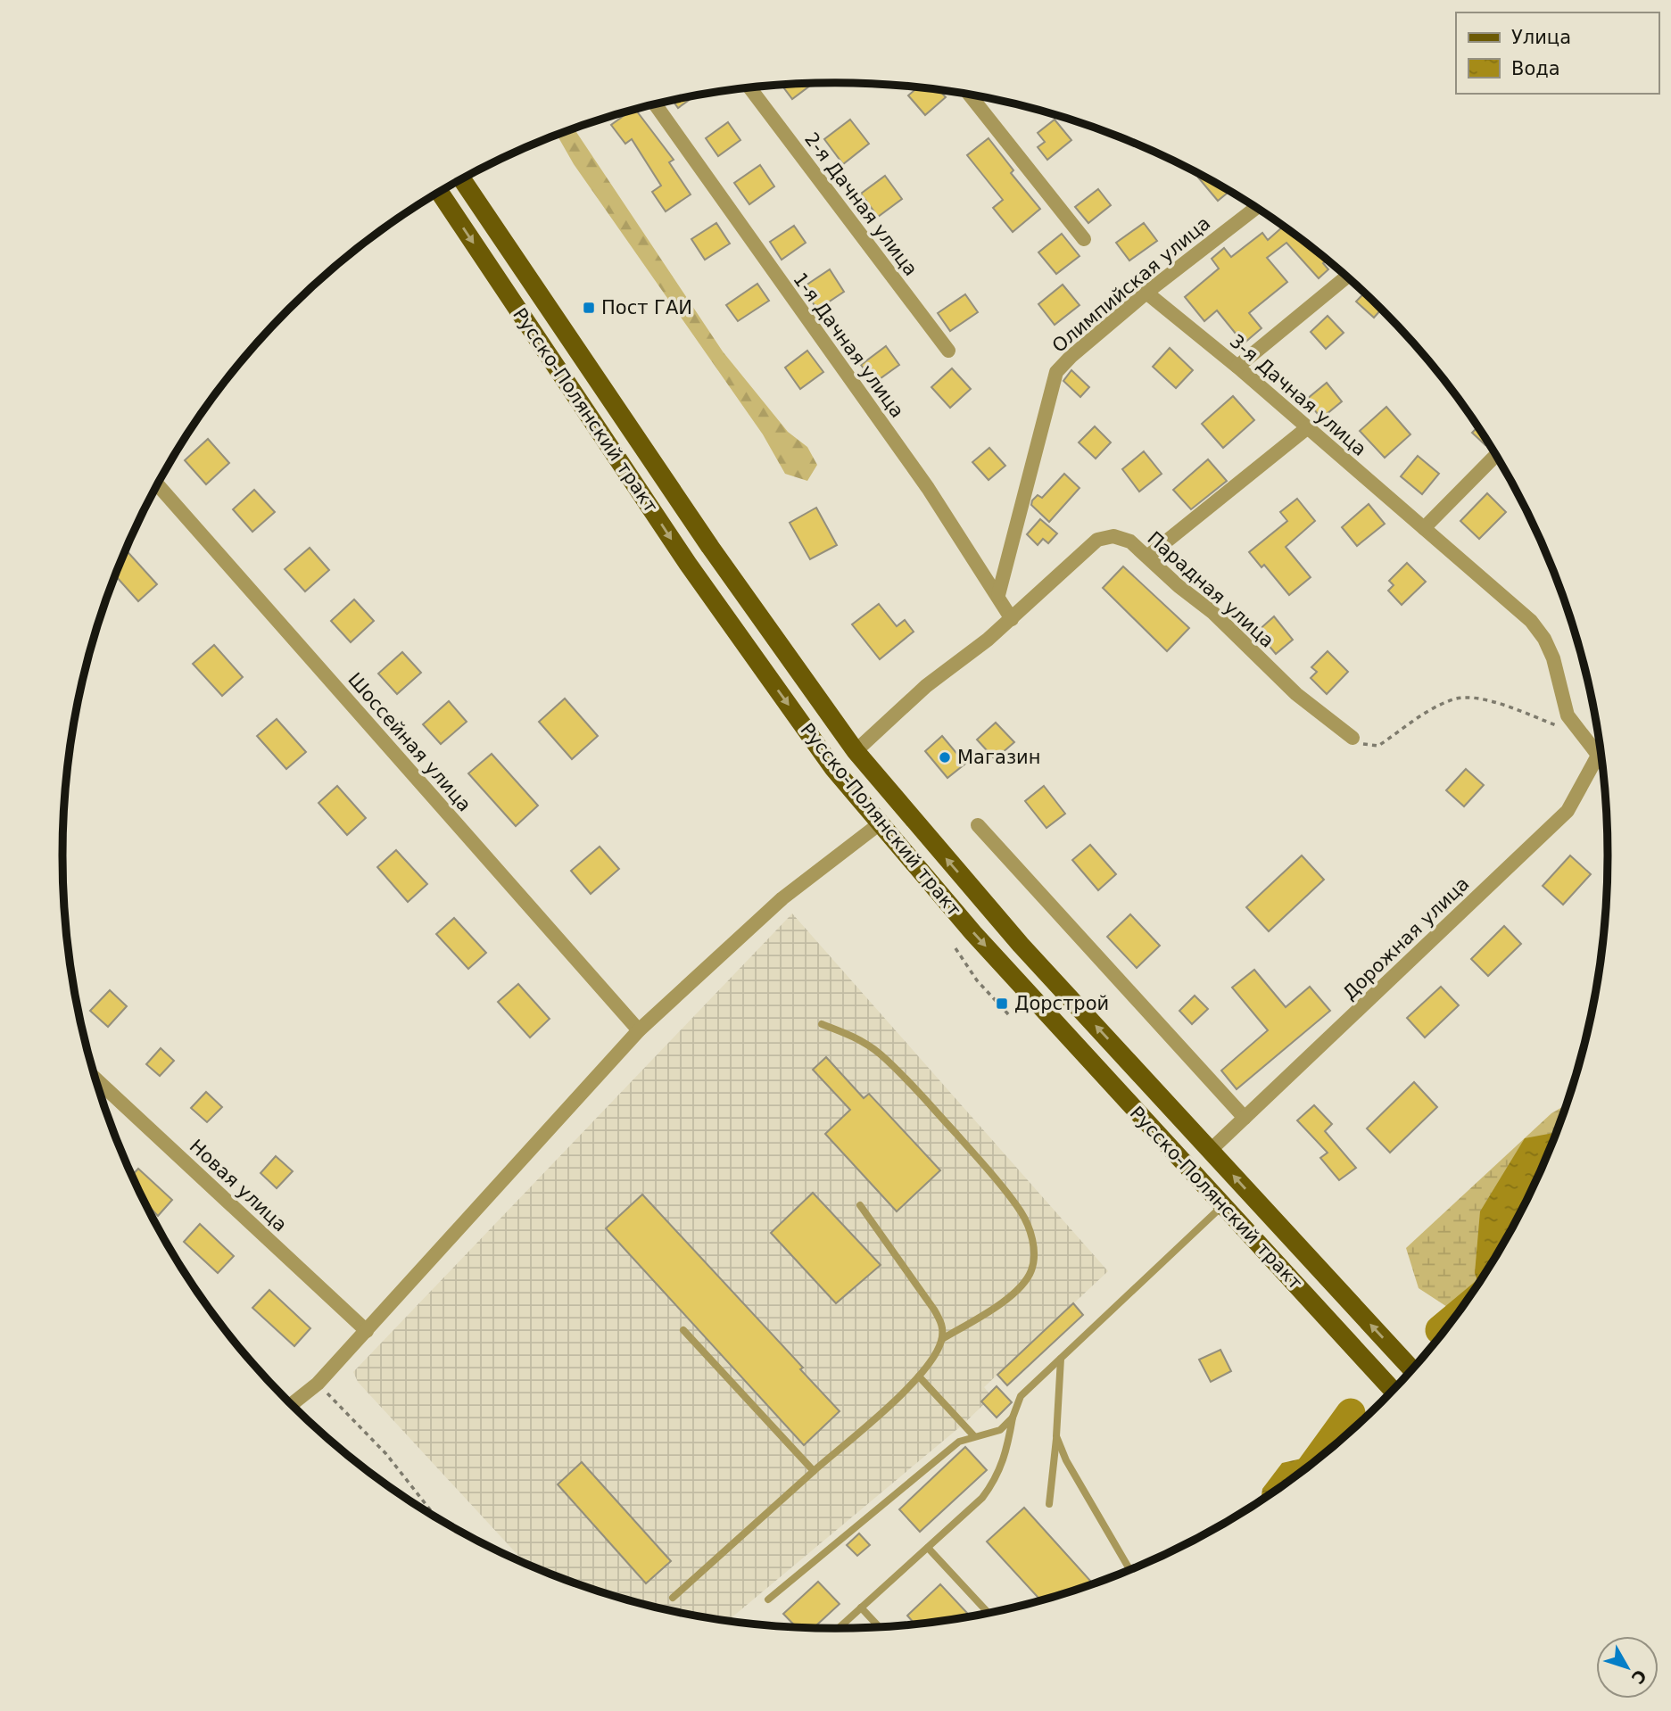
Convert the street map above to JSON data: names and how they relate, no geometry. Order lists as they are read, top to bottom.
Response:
{
  "streets": {
    "main road": ["Русско-Полянский тракт"],
    "street": [
      "2-я Дачная улица",
      "Олимпийская улица",
      "1-я Дачная улица",
      "3-я Дачная улица",
      "Парадная улица",
      "Шоссейная улица",
      "Дорожная улица",
      "Новая улица"
    ]
  },
  "crossings": [
    ["Олимпийская улица", "1-я Дачная улица"],
    ["Олимпийская улица", "3-я Дачная улица"],
    ["1-я Дачная улица", "Парадная улица"],
    ["3-я Дачная улица", "Дорожная улица"],
    ["Русско-Полянский тракт", "Парадная улица"],
    ["Русско-Полянский тракт", "Дорожная улица"]
  ],
  "places": {
    "transit": ["Пост ГАИ", "Дорстрой"],
    "other": ["Магазин"]
  },
  "legend": ["Улица", "Вода"],
  "north": "bottom right"
}
